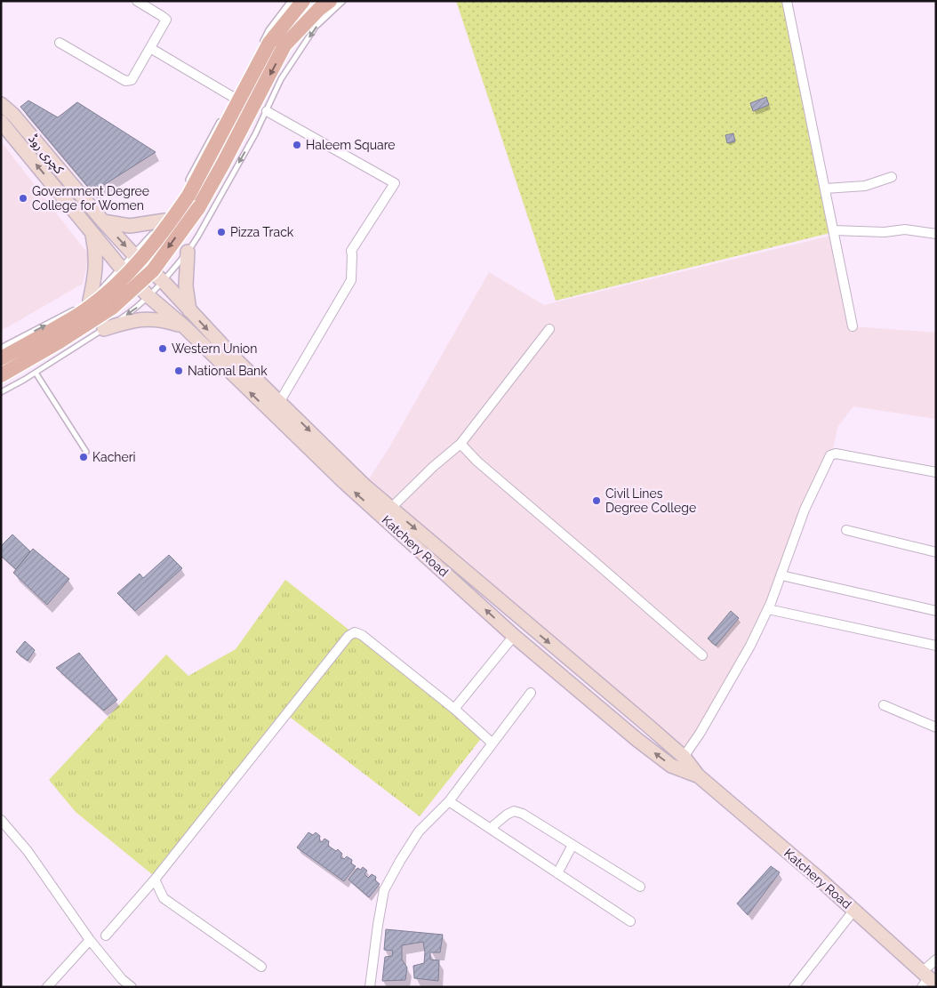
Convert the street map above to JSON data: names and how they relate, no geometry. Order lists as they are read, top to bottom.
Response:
{
  "streets": {
    "main road": ["کچری روڈ", "Katchery Road"]
  },
  "crossings": [
    ["کچری روڈ", "Katchery Road"]
  ],
  "places": [
    "Haleem Square",
    "Government Degree College for Women",
    "Pizza Track",
    "Western Union",
    "National Bank",
    "Kacheri",
    "Civil Lines Degree College"
  ]
}
